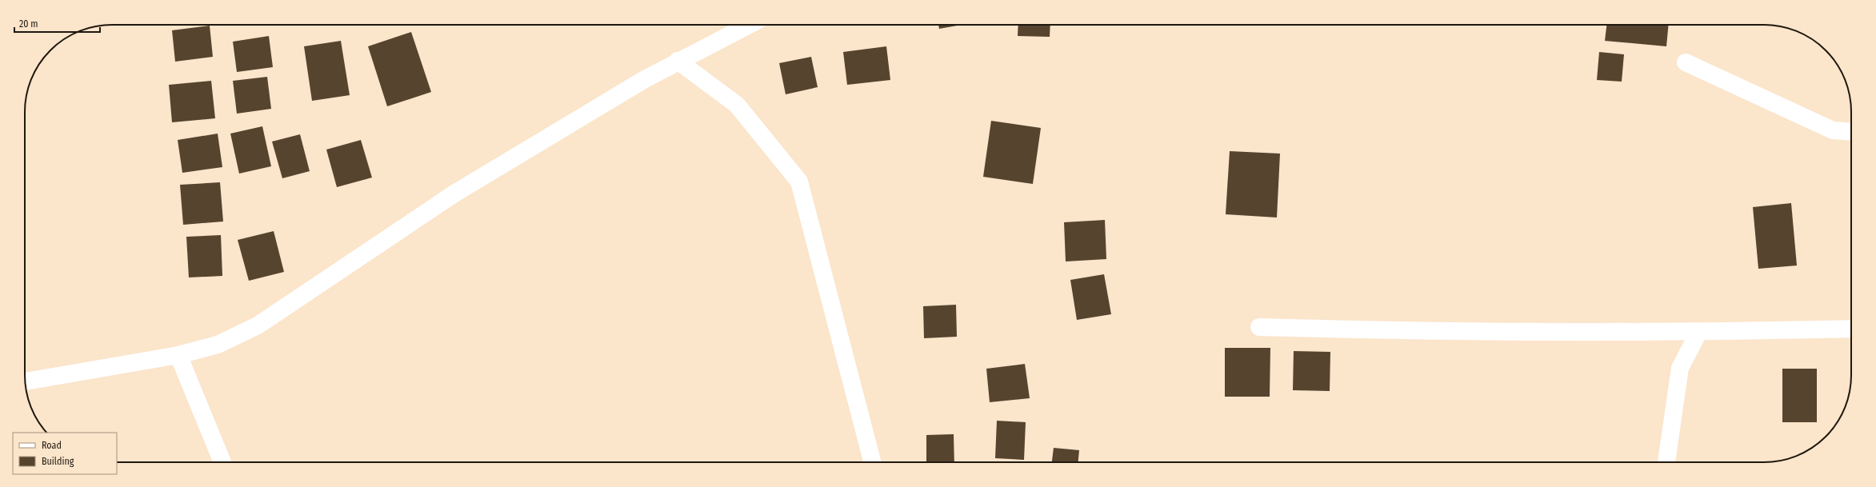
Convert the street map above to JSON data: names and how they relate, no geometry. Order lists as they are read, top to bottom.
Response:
{
  "legend": ["Road", "Building"],
  "scale_bar": "20 m"
}
